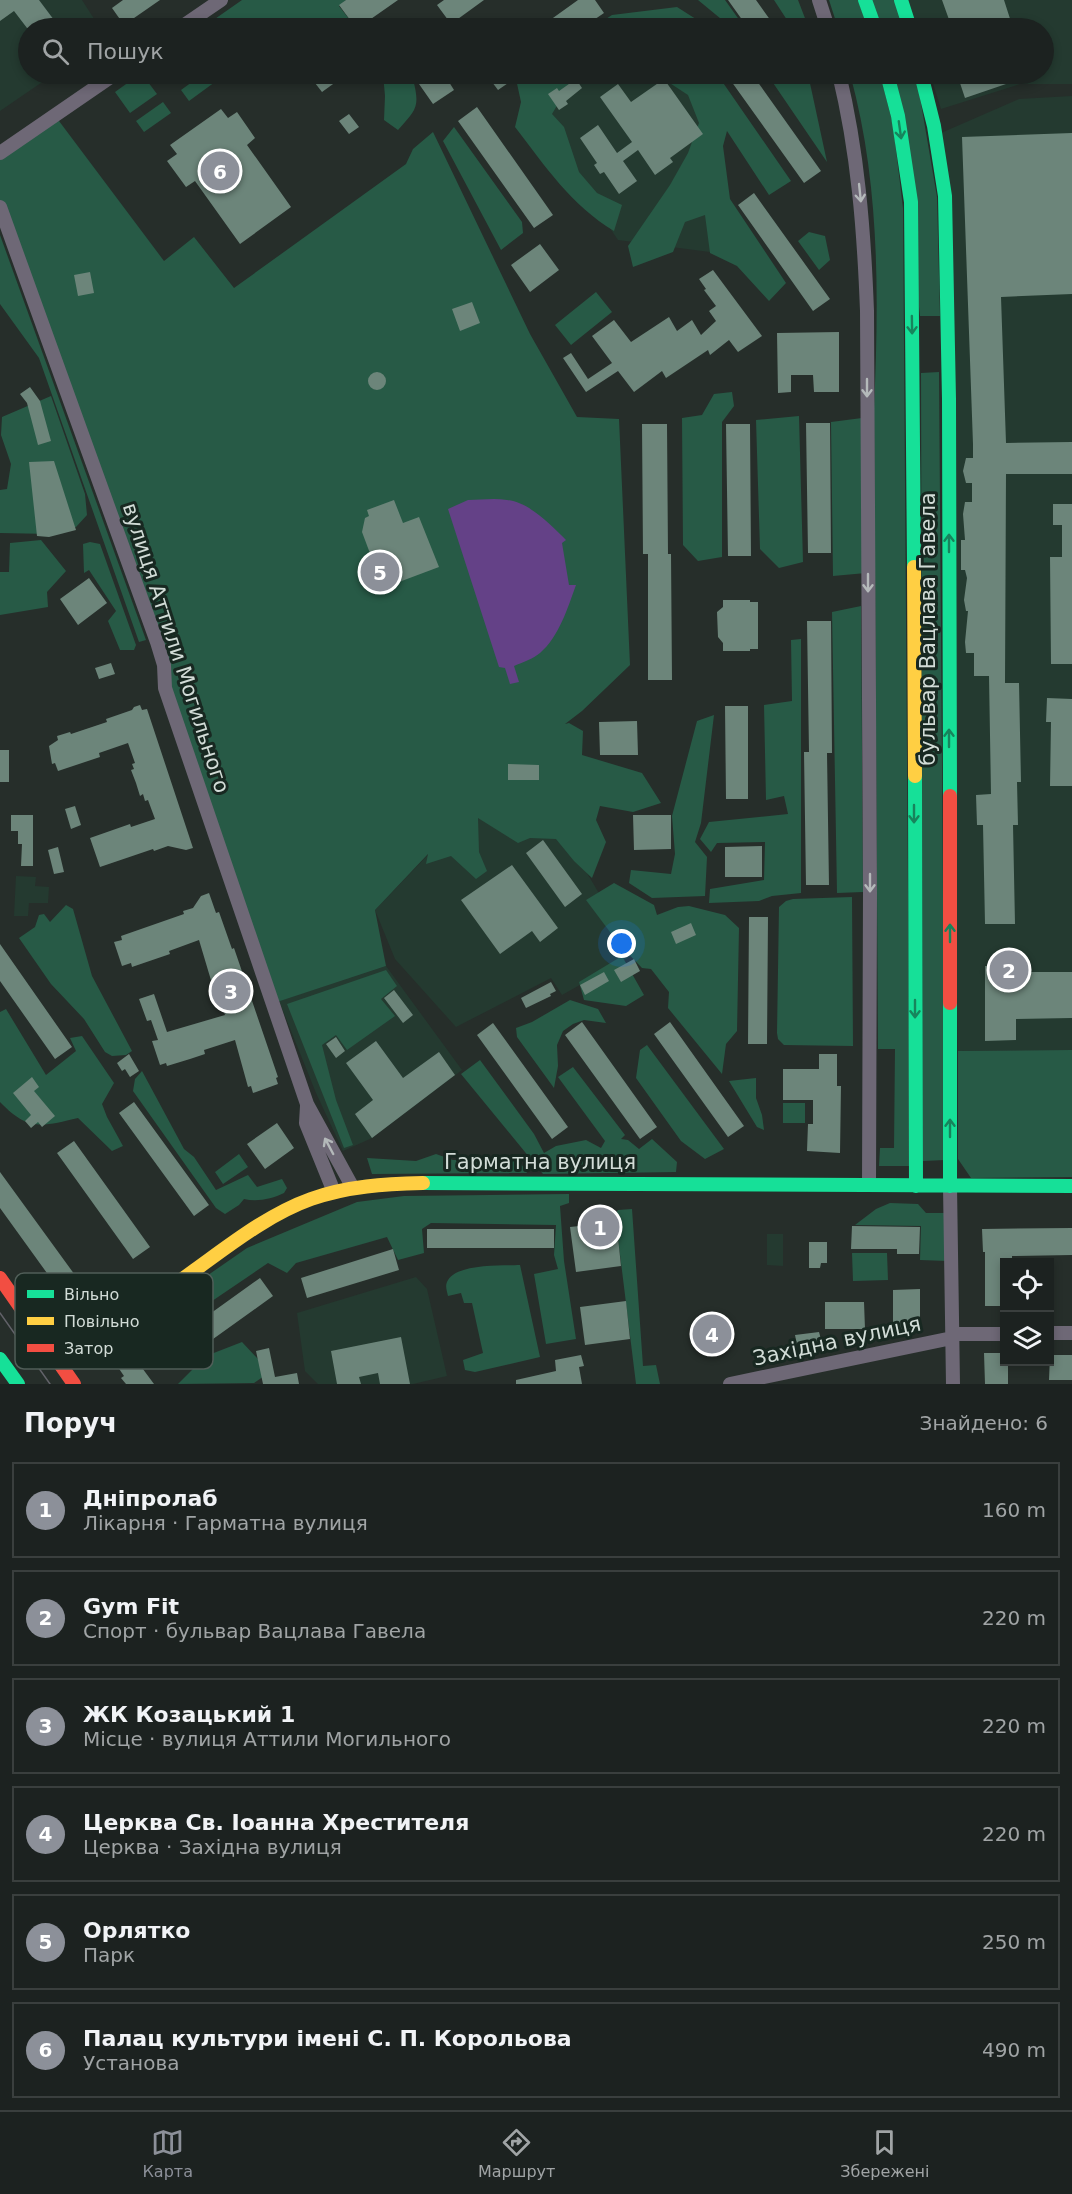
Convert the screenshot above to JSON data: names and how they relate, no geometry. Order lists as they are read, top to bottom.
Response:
{
  "streets": {
    "street": [
      "бульвар Вацлава Гавела",
      "вулиця Аттили Могильного",
      "Гарматна вулиця",
      "Західна вулиця"
    ]
  },
  "crossings": [
    ["бульвар Вацлава Гавела", "Гарматна вулиця"],
    ["вулиця Аттили Могильного", "Гарматна вулиця"]
  ],
  "legend": ["Вільно", "Повільно", "Затор"],
  "page": {
    "search": "Пошук",
    "pins": [
      "6",
      "5",
      "2",
      "3",
      "1",
      "4"
    ],
    "heading": ["Поруч", "Знайдено: 6"],
    "list": [
      {
        "mark": "1",
        "name": "Дніпролаб",
        "note": "Лікарня · Гарматна вулиця",
        "value": "160 m"
      },
      {
        "mark": "2",
        "name": "Gym Fit",
        "note": "Спорт · бульвар Вацлава Гавела",
        "value": "220 m"
      },
      {
        "mark": "3",
        "name": "ЖК Козацький 1",
        "note": "Місце · вулиця Аттили Могильного",
        "value": "220 m"
      },
      {
        "mark": "4",
        "name": "Церква Св. Іоанна Хрестителя",
        "note": "Церква · Західна вулиця",
        "value": "220 m"
      },
      {
        "mark": "5",
        "name": "Орлятко",
        "note": "Парк",
        "value": "250 m"
      },
      {
        "mark": "6",
        "name": "Палац культури імені С. П. Корольова",
        "note": "Установа",
        "value": "490 m"
      }
    ],
    "nav": ["Карта", "Маршрут", "Збережені"]
  }
}
